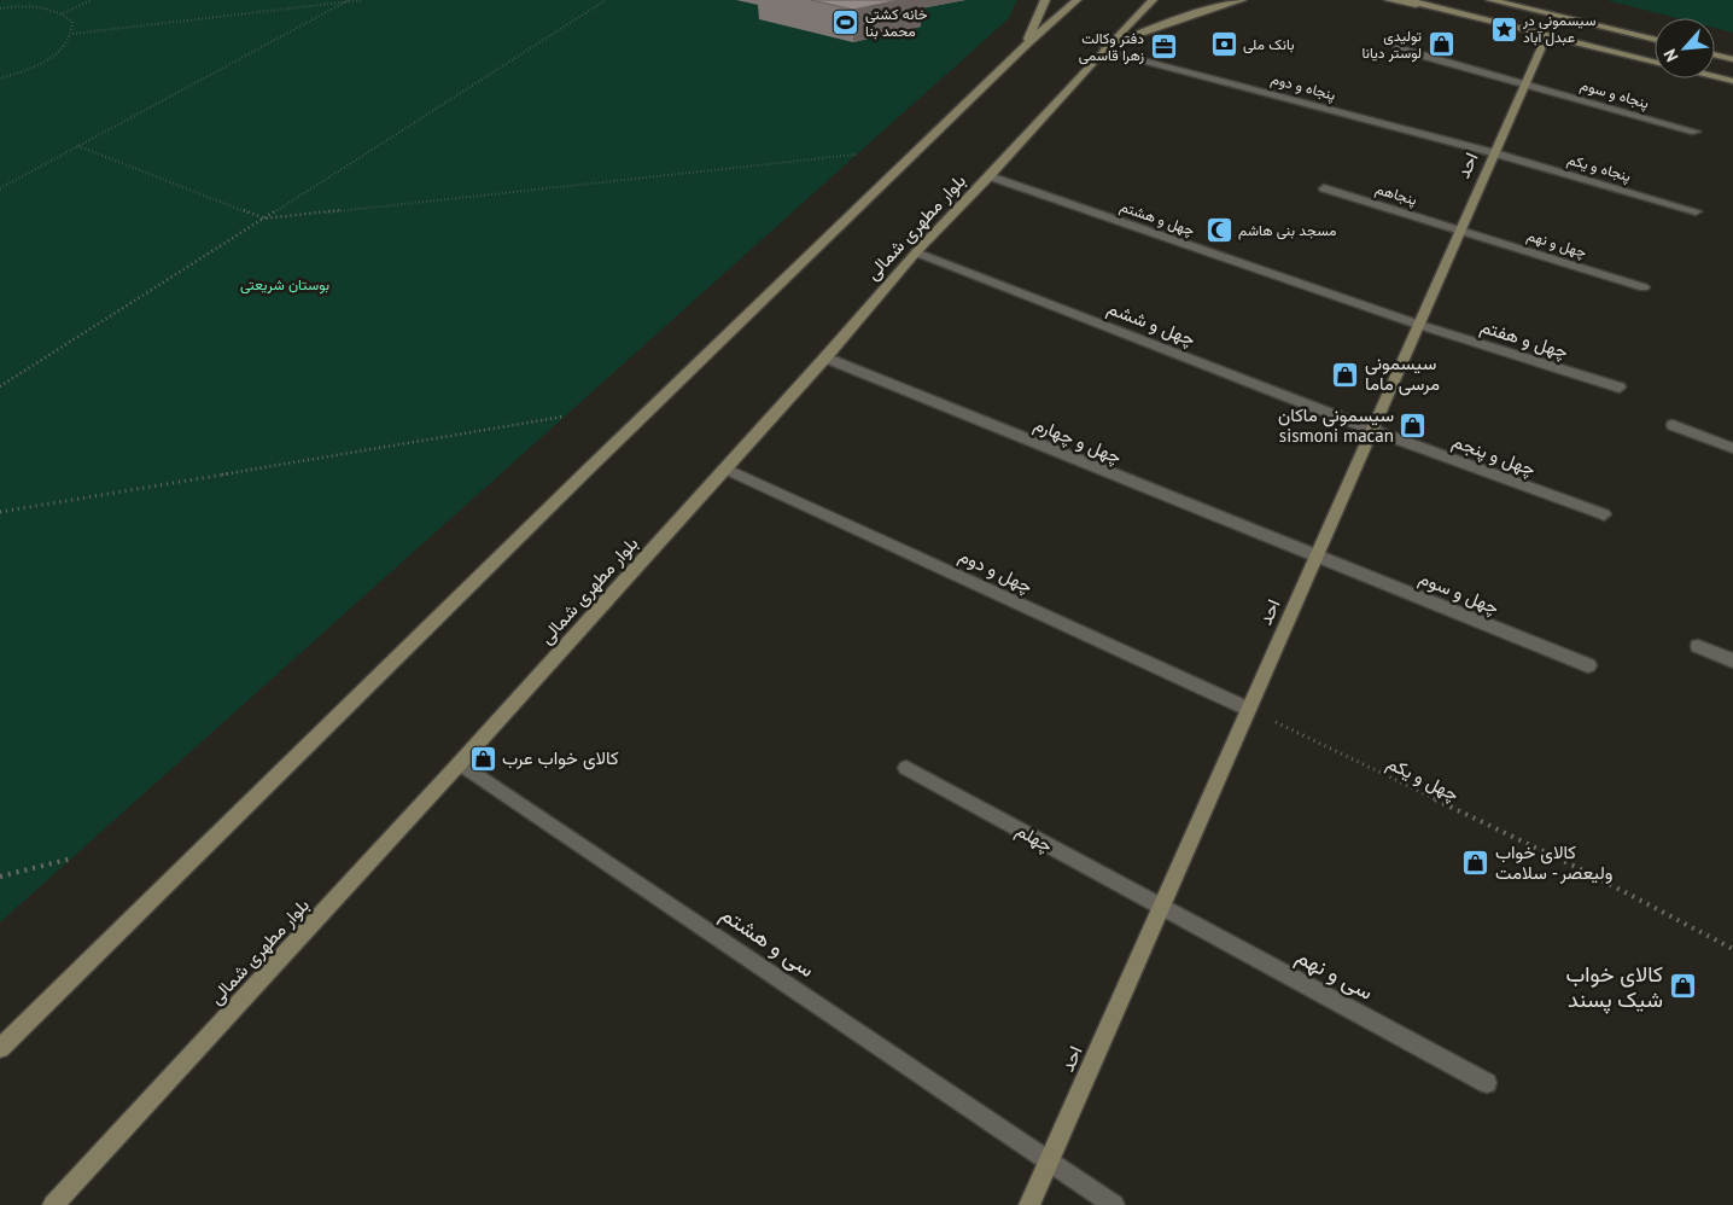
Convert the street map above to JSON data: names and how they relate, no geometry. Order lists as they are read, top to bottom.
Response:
{
  "streets": {
    "main road": ["احد", "بلوار مطهری شمالی"],
    "street": [
      "پنجاه و دوم",
      "پنجاه و سوم",
      "پنجاه و یکم",
      "پنجاهم",
      "چهل و هشتم",
      "چهل و نهم",
      "چهل و ششم",
      "چهل و هفتم",
      "چهل و چهارم",
      "چهل و پنجم",
      "چهل و دوم",
      "چهل و سوم",
      "چهلم",
      "سی و هشتم",
      "سی و نهم"
    ],
    "path": ["چهل و یکم"]
  },
  "crossings": [
    ["پنجاه و دوم", "احد"],
    ["پنجاه و دوم", "پنجاه و یکم"],
    ["پنجاه و دوم", "بلوار مطهری شمالی"],
    ["پنجاه و سوم", "احد"],
    ["احد", "پنجاه و یکم"],
    ["احد", "پنجاهم"],
    ["احد", "چهل و هشتم"],
    ["احد", "چهل و نهم"],
    ["احد", "چهل و ششم"],
    ["احد", "چهل و هفتم"],
    ["احد", "چهل و چهارم"],
    ["احد", "چهل و پنجم"],
    ["احد", "چهل و دوم"],
    ["احد", "چهل و سوم"],
    ["احد", "چهل و یکم"],
    ["احد", "چهلم"],
    ["احد", "سی و هشتم"],
    ["احد", "سی و نهم"],
    ["پنجاهم", "چهل و نهم"],
    ["چهل و هشتم", "بلوار مطهری شمالی"],
    ["چهل و هشتم", "چهل و هفتم"],
    ["بلوار مطهری شمالی", "چهل و ششم"],
    ["بلوار مطهری شمالی", "چهل و چهارم"],
    ["بلوار مطهری شمالی", "چهل و دوم"],
    ["بلوار مطهری شمالی", "سی و هشتم"],
    ["چهل و ششم", "چهل و پنجم"],
    ["چهل و چهارم", "چهل و سوم"],
    ["چهل و دوم", "چهل و یکم"],
    ["چهلم", "سی و نهم"]
  ],
  "parks": ["بوستان شریعتی"],
  "places": {
    "sports": ["خانه کشتی محمد بنا"],
    "place": ["سیسمونی در عبدل آباد"],
    "bank": ["بانک ملی"],
    "shop": [
      "تولیدی لوستر دیانا",
      "سیسمونی مرسی ماما",
      "سیسمونی ماکان sismoni macan",
      "کالای خواب عرب",
      "کالای خواب ولیعصر - سلامت",
      "کالای خواب شیک پسند"
    ],
    "office": ["دفتر وکالت زهرا قاسمی"],
    "mosque": ["مسجد بنی هاشم"]
  },
  "north": "bottom left"
}
